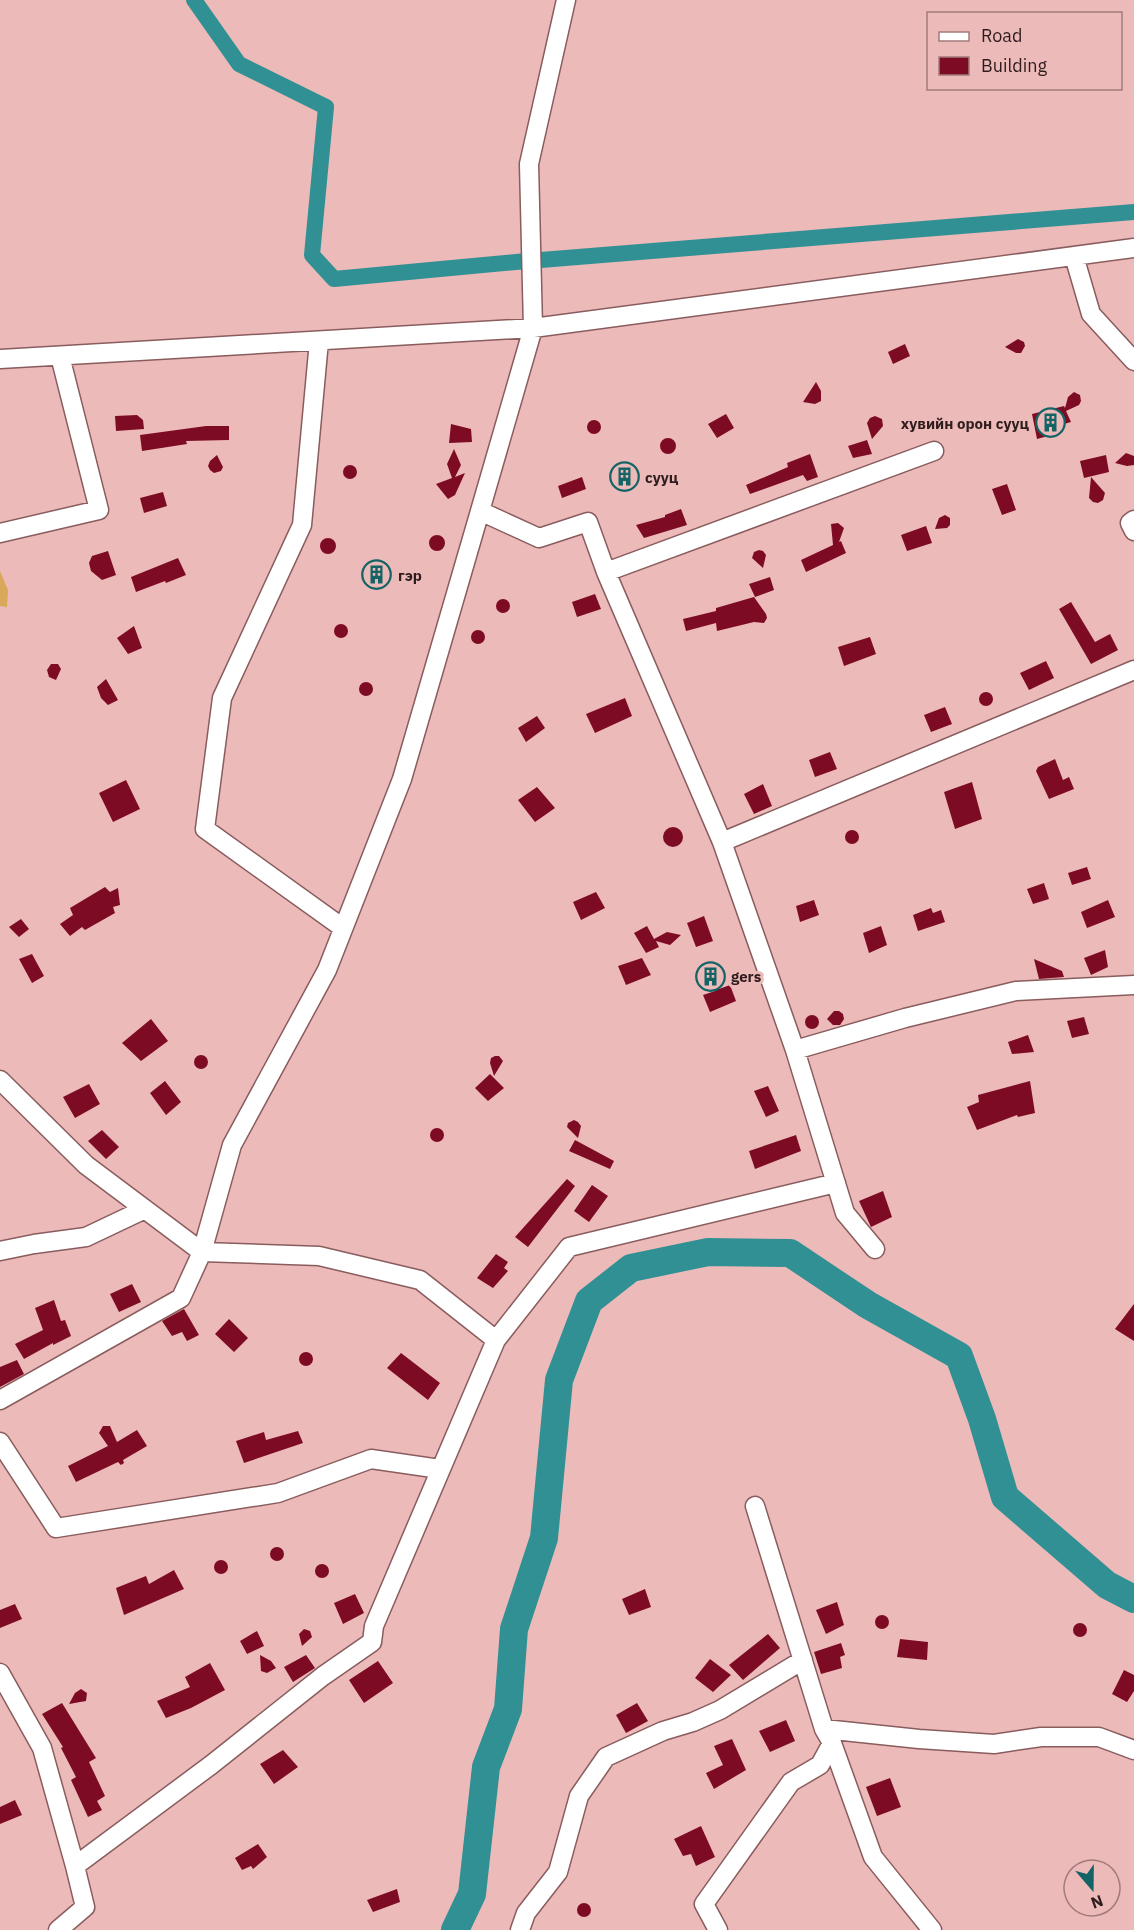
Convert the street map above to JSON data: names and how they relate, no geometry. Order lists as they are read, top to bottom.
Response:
{
  "places": {
    "building": [
      "хувийн орон сууц",
      "сууц",
      "гэр",
      "gers"
    ]
  },
  "legend": ["Road", "Building"],
  "north": "bottom"
}
